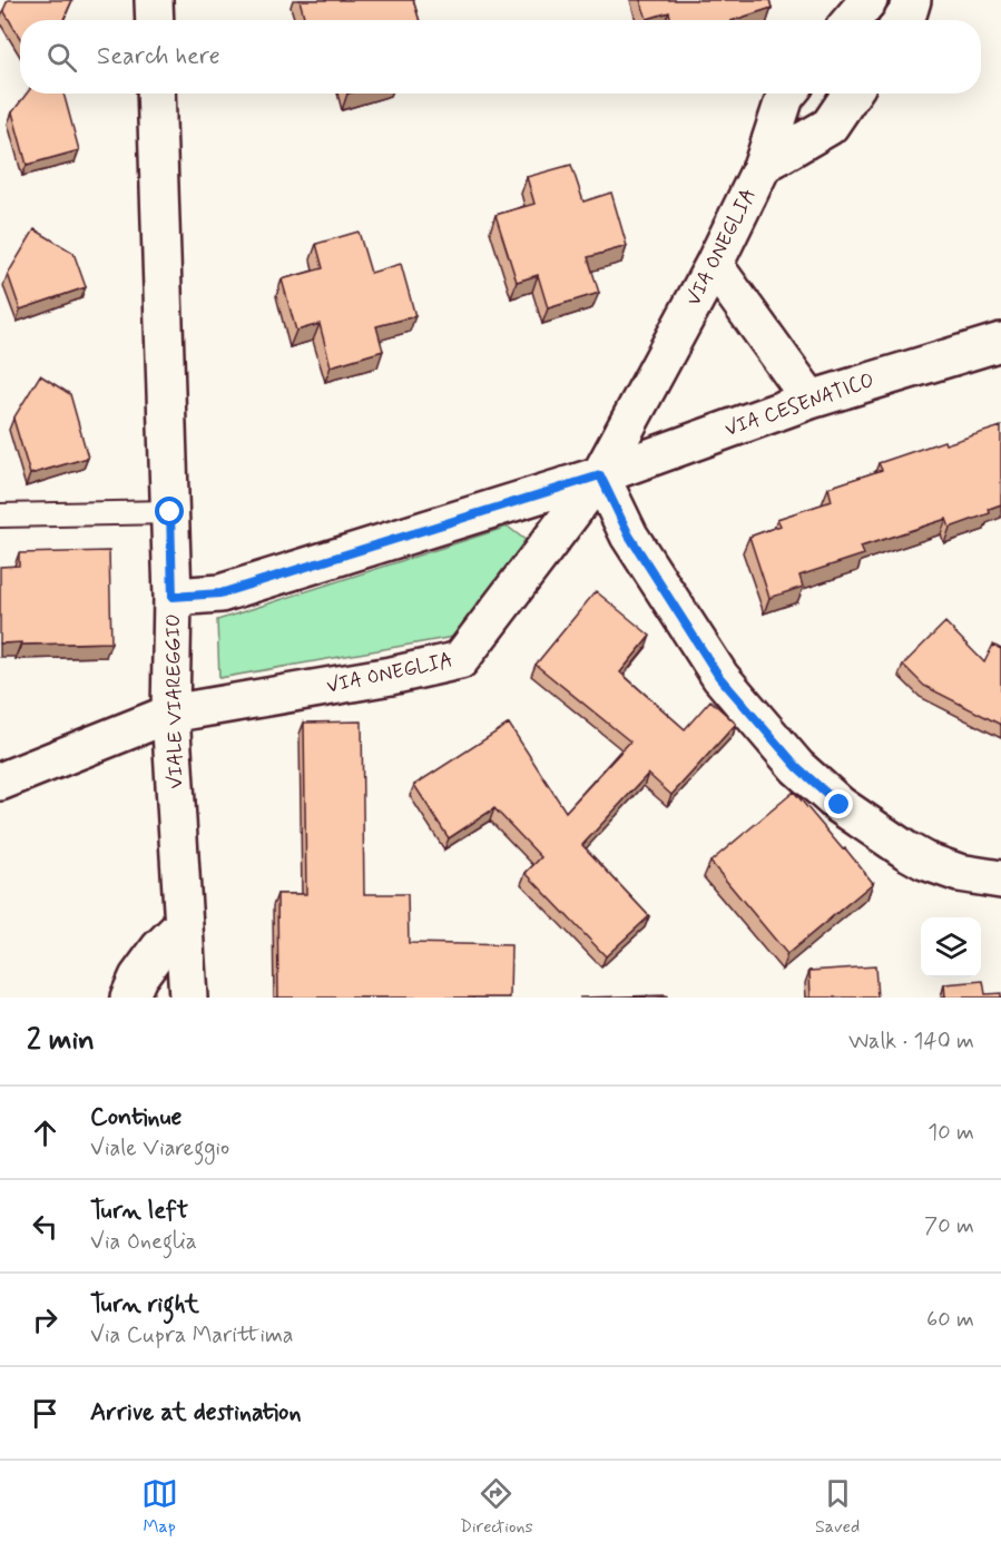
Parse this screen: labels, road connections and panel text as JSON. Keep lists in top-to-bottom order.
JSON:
{
  "streets": {
    "street": ["VIA ONEGLIA", "VIA CESENATICO", "VIALE VIAREGGIO"]
  },
  "crossings": [
    ["VIA ONEGLIA", "VIA CESENATICO"],
    ["VIA ONEGLIA", "VIALE VIAREGGIO"]
  ],
  "page": {
    "search": "Search here",
    "heading": ["2 min", "Walk · 140 m"],
    "list": [
      ["Continue", "Viale Viareggio", "10 m"],
      ["Turn left", "Via Oneglia", "70 m"],
      ["Turn right", "Via Cupra Marittima", "60 m"],
      "Arrive at destination"
    ],
    "nav": ["Map", "Directions", "Saved"]
  }
}
